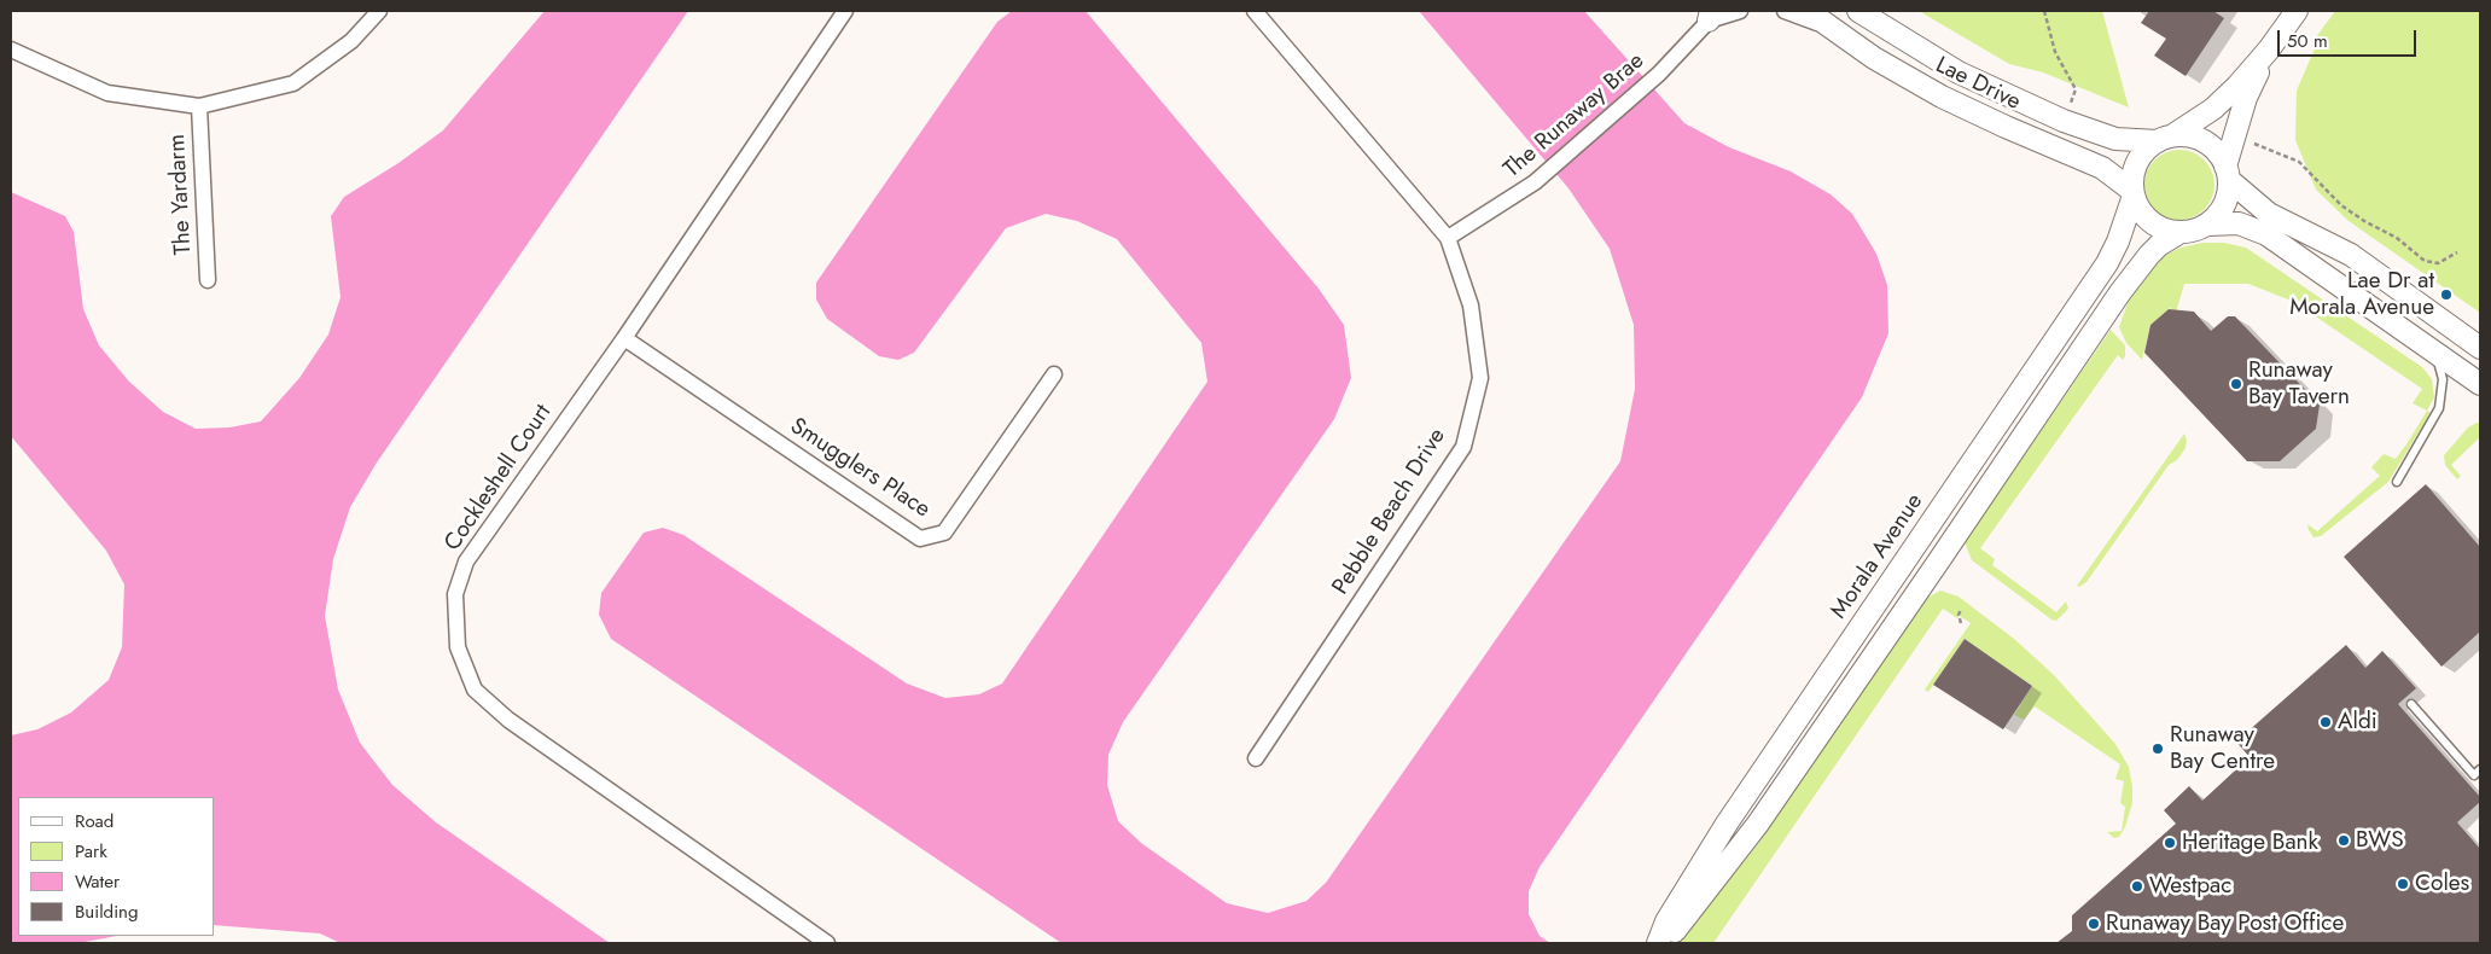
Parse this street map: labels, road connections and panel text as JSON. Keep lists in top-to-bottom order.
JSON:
{
  "streets": {
    "main road": ["Lae Drive", "Morala Avenue"],
    "street": [
      "The Runaway Brae",
      "The Yardarm",
      "Smugglers Place",
      "Cockleshell Court",
      "Pebble Beach Drive"
    ]
  },
  "crossings": [
    ["Lae Drive", "Morala Avenue"],
    ["The Runaway Brae", "Pebble Beach Drive"],
    ["Smugglers Place", "Cockleshell Court"]
  ],
  "places": [
    "Lae Dr at Morala Avenue",
    "Runaway Bay Tavern",
    "Aldi",
    "Runaway Bay Centre",
    "BWS",
    "Heritage Bank",
    "Coles",
    "Westpac",
    "Runaway Bay Post Office"
  ],
  "legend": [
    "Road",
    "Park",
    "Water",
    "Building"
  ],
  "scale_bar": "50 m"
}
